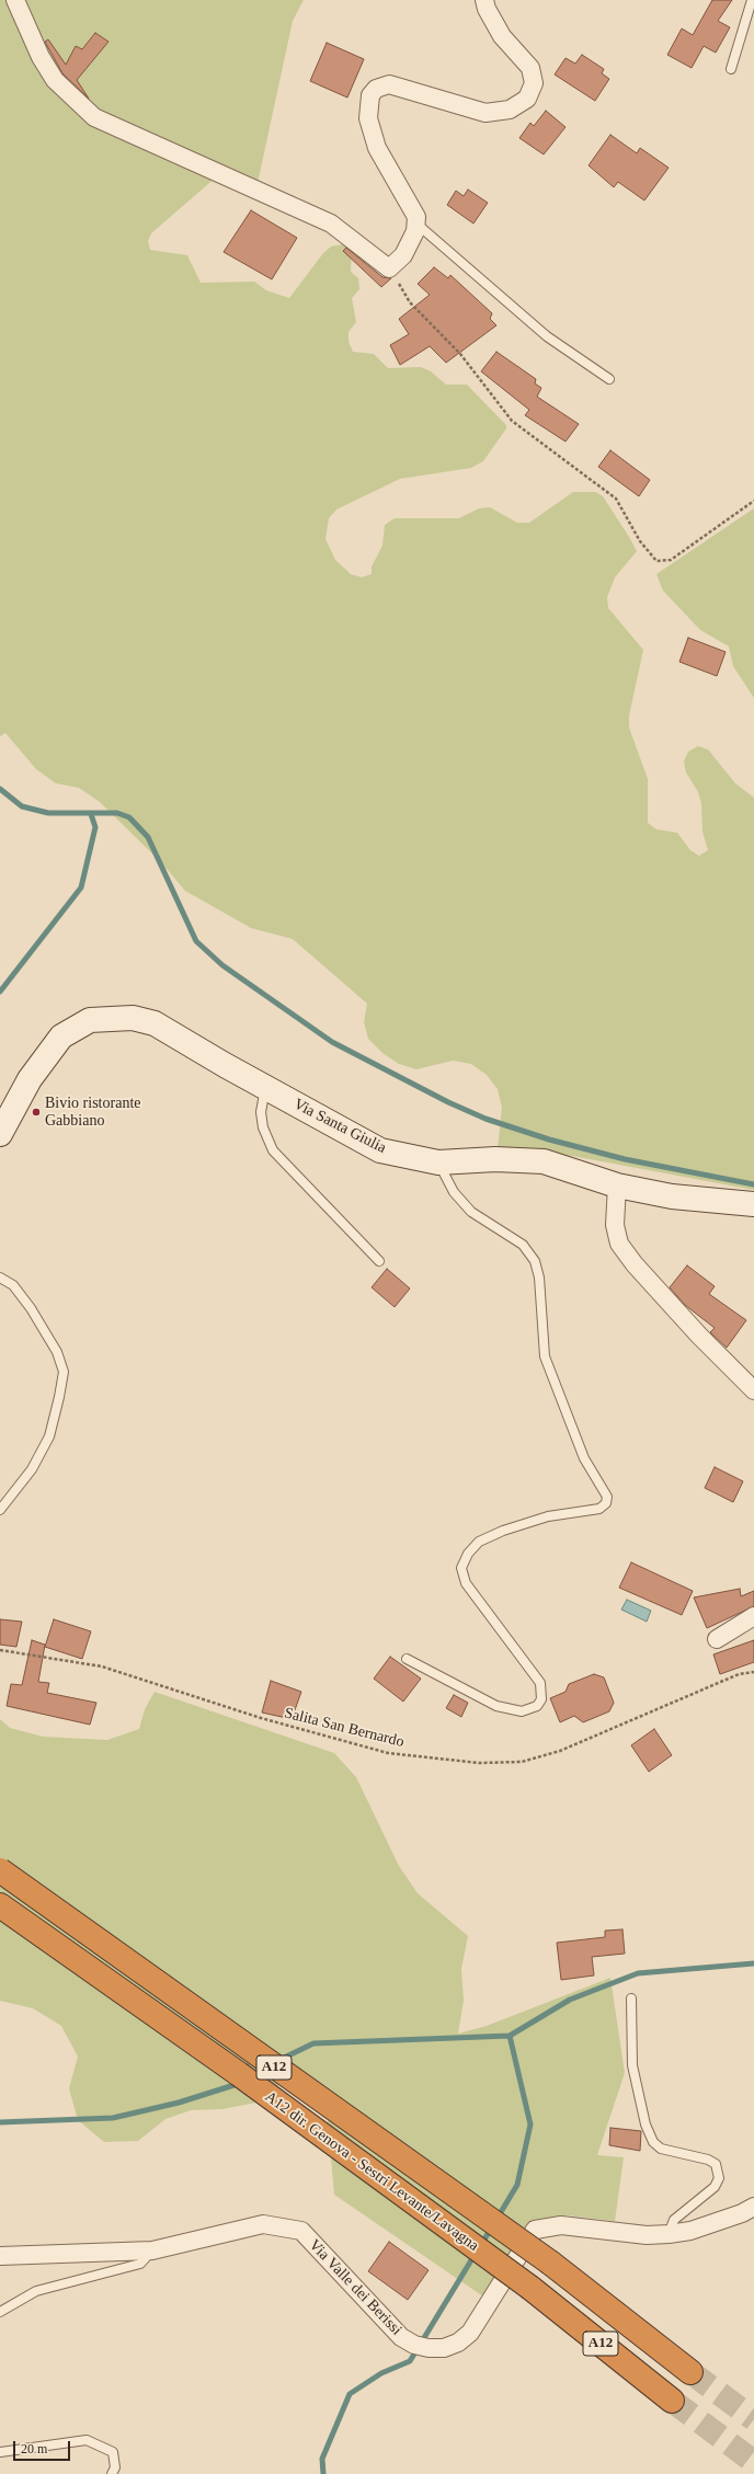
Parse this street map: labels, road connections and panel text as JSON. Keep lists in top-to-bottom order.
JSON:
{
  "streets": {
    "highway": ["A12", "A12 dir. Genova - Sestri Levante/Lavagna"],
    "street": ["Via Santa Giulia", "Via Valle dei Berissi"],
    "path": ["Salita San Bernardo"]
  },
  "places": ["Bivio ristorante Gabbiano"],
  "scale_bar": "20 m"
}
